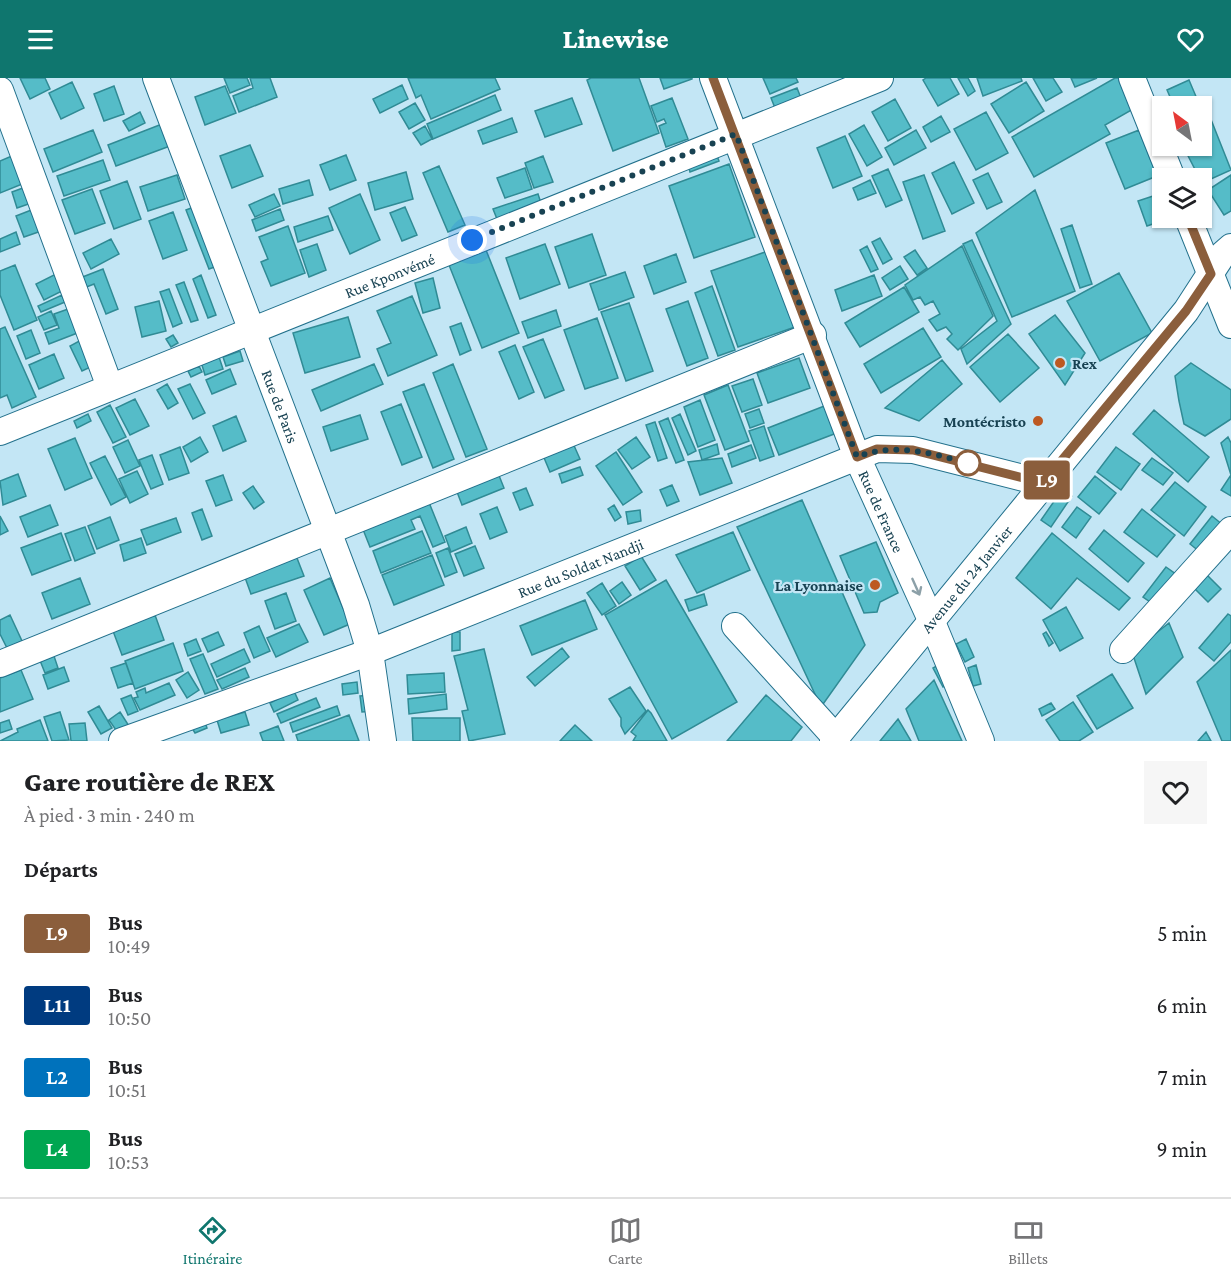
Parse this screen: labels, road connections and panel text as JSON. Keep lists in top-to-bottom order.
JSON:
{
  "streets": {
    "street": [
      "Rue Kponvémé",
      "Rue de Paris",
      "Rue de France",
      "Rue du Soldat Nandji",
      "Avenue du 24 Janvier"
    ]
  },
  "crossings": [
    ["Rue Kponvémé", "Rue de Paris"],
    ["Rue Kponvémé", "Rue de France"],
    ["Rue de Paris", "Rue du Soldat Nandji"],
    ["Rue de France", "Rue du Soldat Nandji"],
    ["Rue de France", "Avenue du 24 Janvier"],
    ["Rue du Soldat Nandji", "Avenue du 24 Janvier"]
  ],
  "places": ["Rex", "Montécristo", "La Lyonnaise"],
  "lines": ["bus line L9"],
  "north": "top left",
  "page": {
    "header": "Linewise",
    "on_map": "L9",
    "heading": [
      ["Gare routière de REX", "À pied · 3 min · 240 m"],
      "Départs"
    ],
    "list": [
      {
        "mark": "L9",
        "name": "Bus",
        "note": "10:49",
        "value": "5 min"
      },
      {
        "mark": "L11",
        "name": "Bus",
        "note": "10:50",
        "value": "6 min"
      },
      {
        "mark": "L2",
        "name": "Bus",
        "note": "10:51",
        "value": "7 min"
      },
      {
        "mark": "L4",
        "name": "Bus",
        "note": "10:53",
        "value": "9 min"
      }
    ],
    "tabs": ["Itinéraire", "Carte", "Billets"]
  }
}
